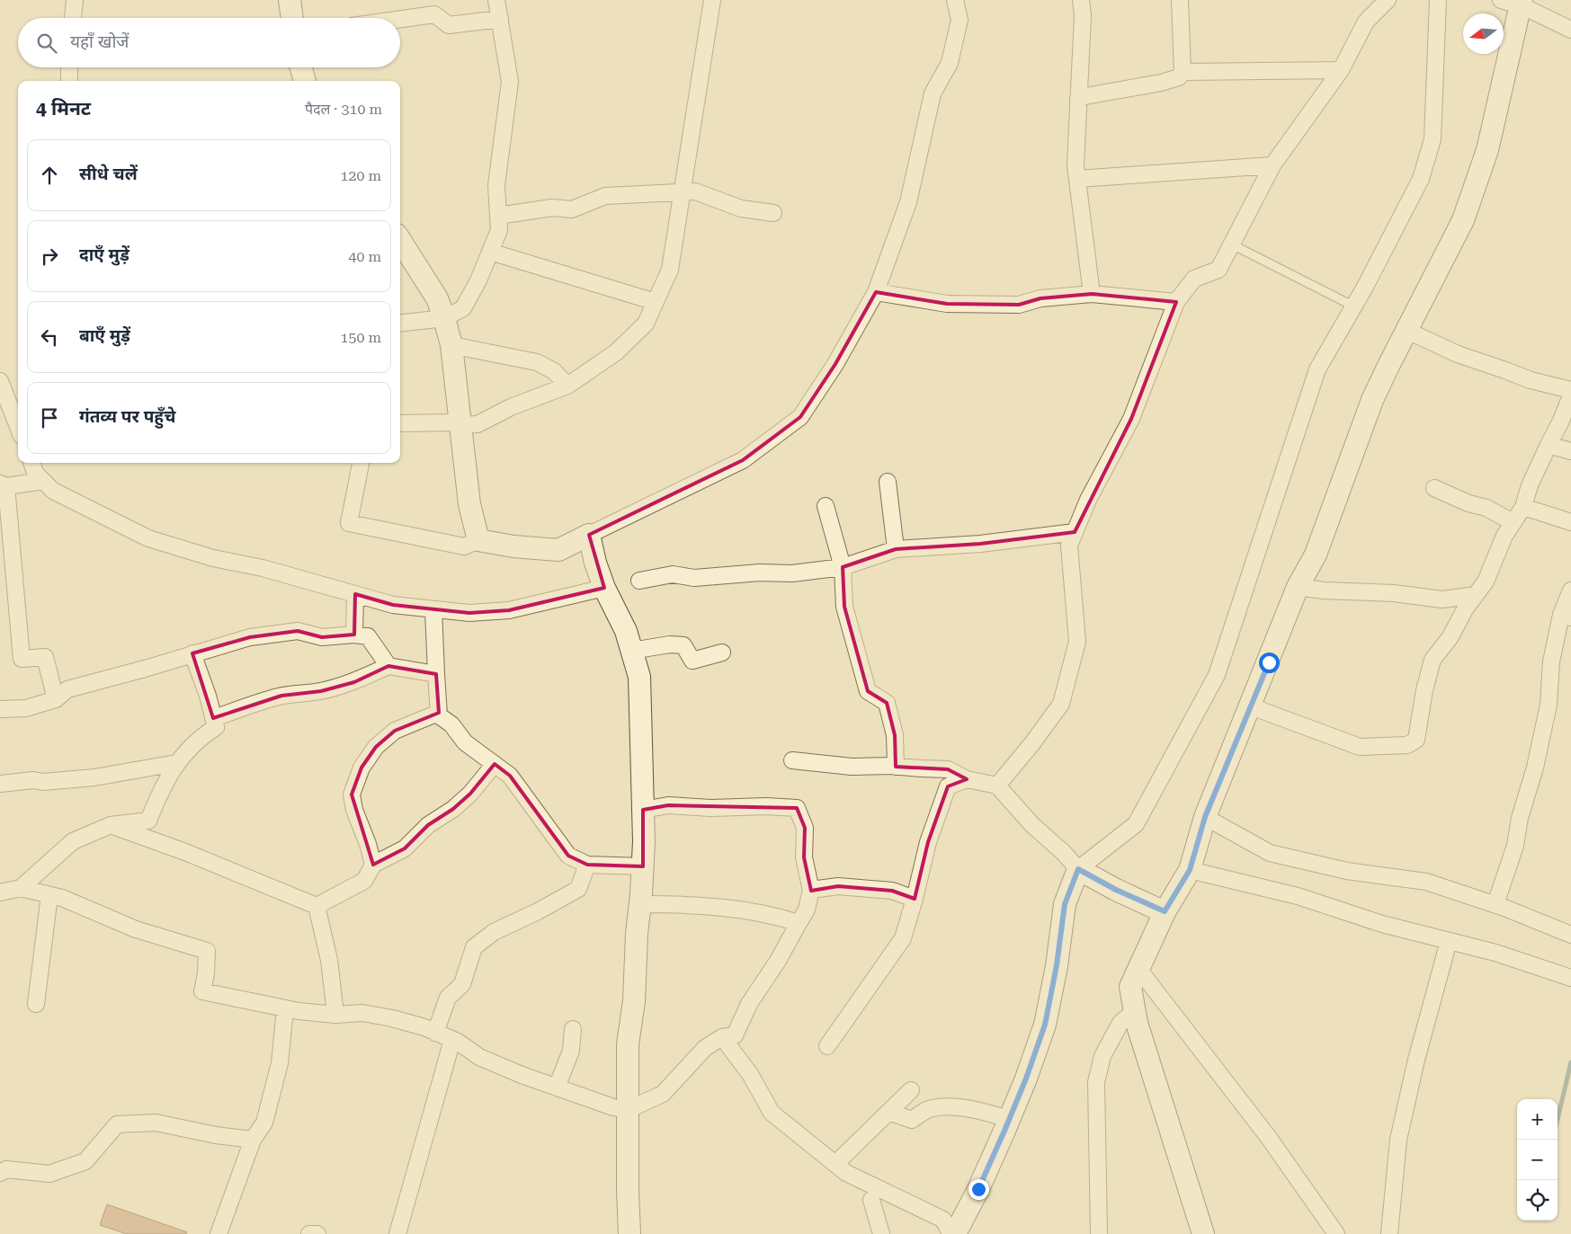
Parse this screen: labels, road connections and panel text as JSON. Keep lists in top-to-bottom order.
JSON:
{
  "north": "left",
  "page": {
    "search": "यहाँ खोजें",
    "heading": ["4 मिनट", "पैदल · 310 m"],
    "list": [
      ["सीधे चलें", "120 m"],
      ["दाएँ मुड़ें", "40 m"],
      ["बाएँ मुड़ें", "150 m"],
      "गंतव्य पर पहुँचे"
    ],
    "map_buttons": ["+", "−"]
  }
}
